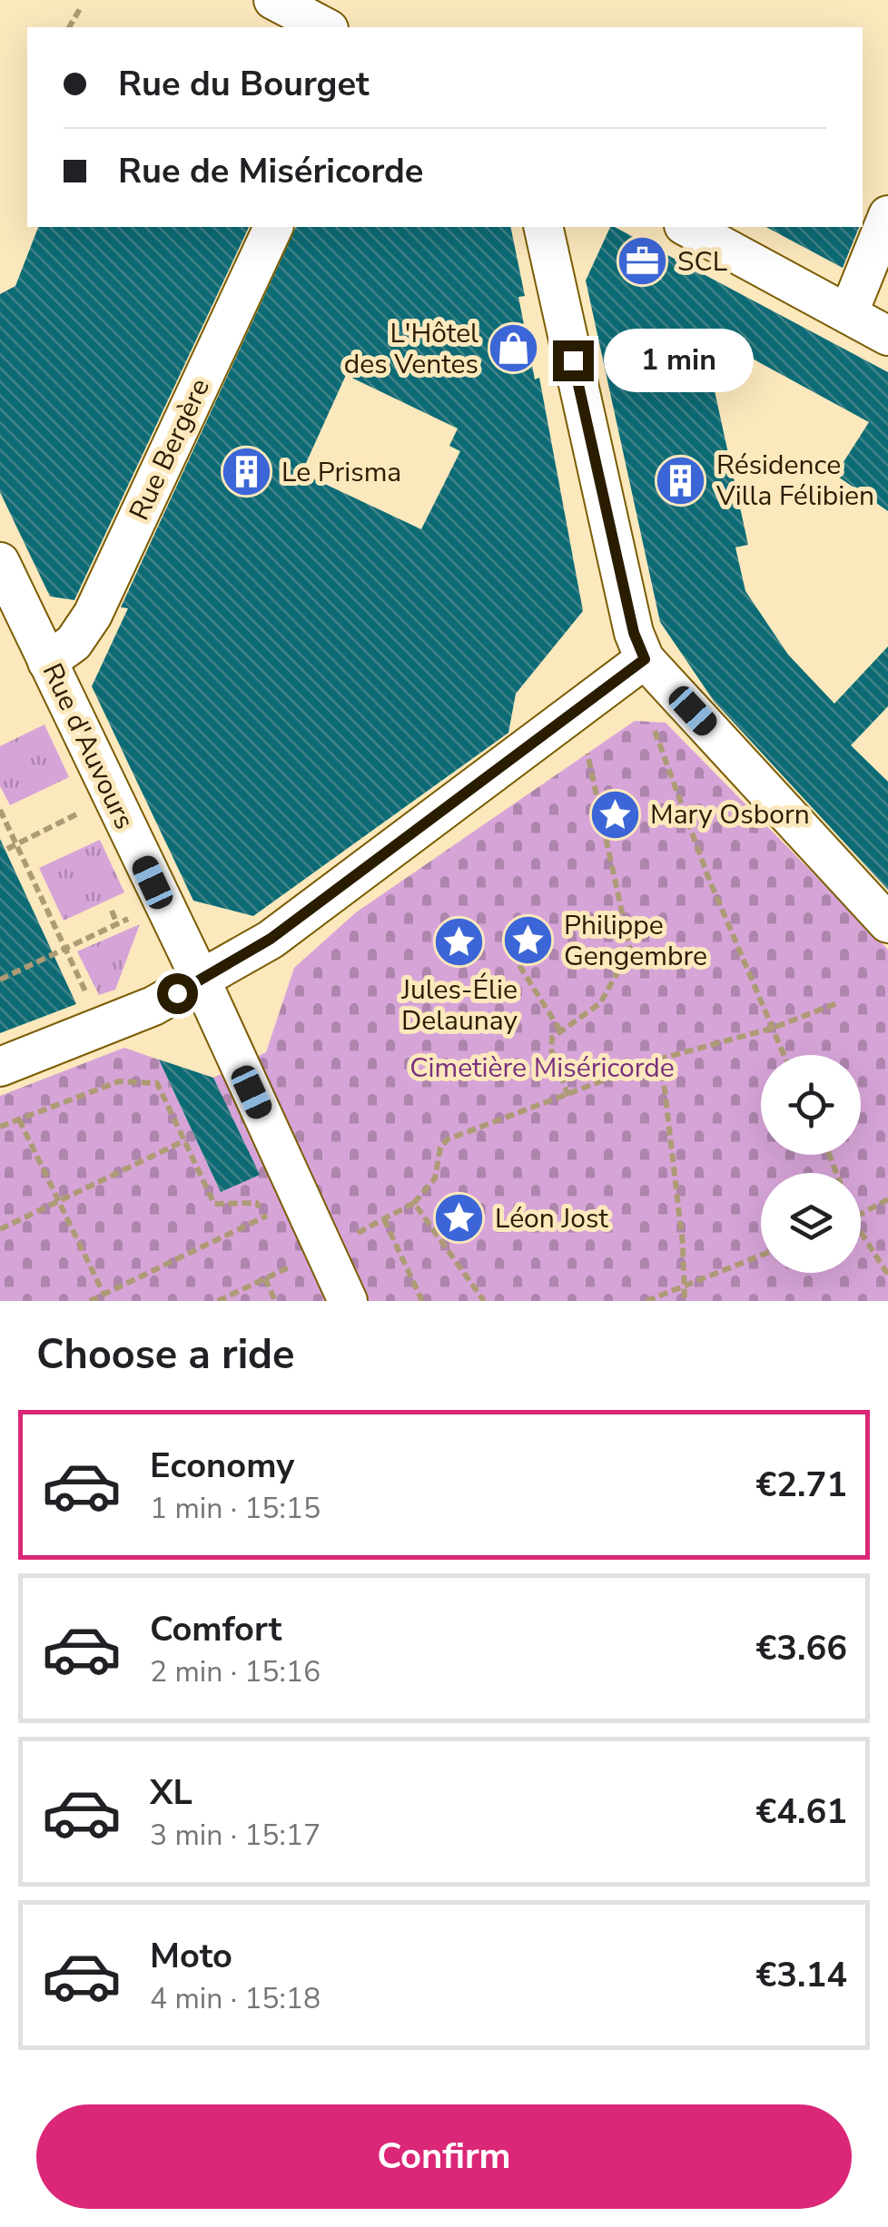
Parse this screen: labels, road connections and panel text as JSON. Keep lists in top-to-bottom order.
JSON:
{
  "streets": {
    "street": ["Rue Bergère", "Rue d'Auvours"]
  },
  "crossings": [
    ["Rue Bergère", "Rue d'Auvours"]
  ],
  "parks": ["Cimetière Miséricorde"],
  "places": {
    "office": ["SCL"],
    "shop": ["L'Hôtel des Ventes"],
    "building": ["Le Prisma", "Résidence Villa Félibien"],
    "place": [
      "Mary Osborn",
      "Philippe Gengembre",
      "Jules-Élie Delaunay",
      "Léon Jost"
    ]
  },
  "page": {
    "banner": ["Rue du Bourget", "Rue de Miséricorde"],
    "bubble": "1 min",
    "heading": "Choose a ride",
    "list": [
      {
        "name": "Economy",
        "note": "1 min · 15:15",
        "value": "€2.71"
      },
      {
        "name": "Comfort",
        "note": "2 min · 15:16",
        "value": "€3.66"
      },
      {
        "name": "XL",
        "note": "3 min · 15:17",
        "value": "€4.61"
      },
      {
        "name": "Moto",
        "note": "4 min · 15:18",
        "value": "€3.14"
      }
    ],
    "buttons": "Confirm"
  }
}
